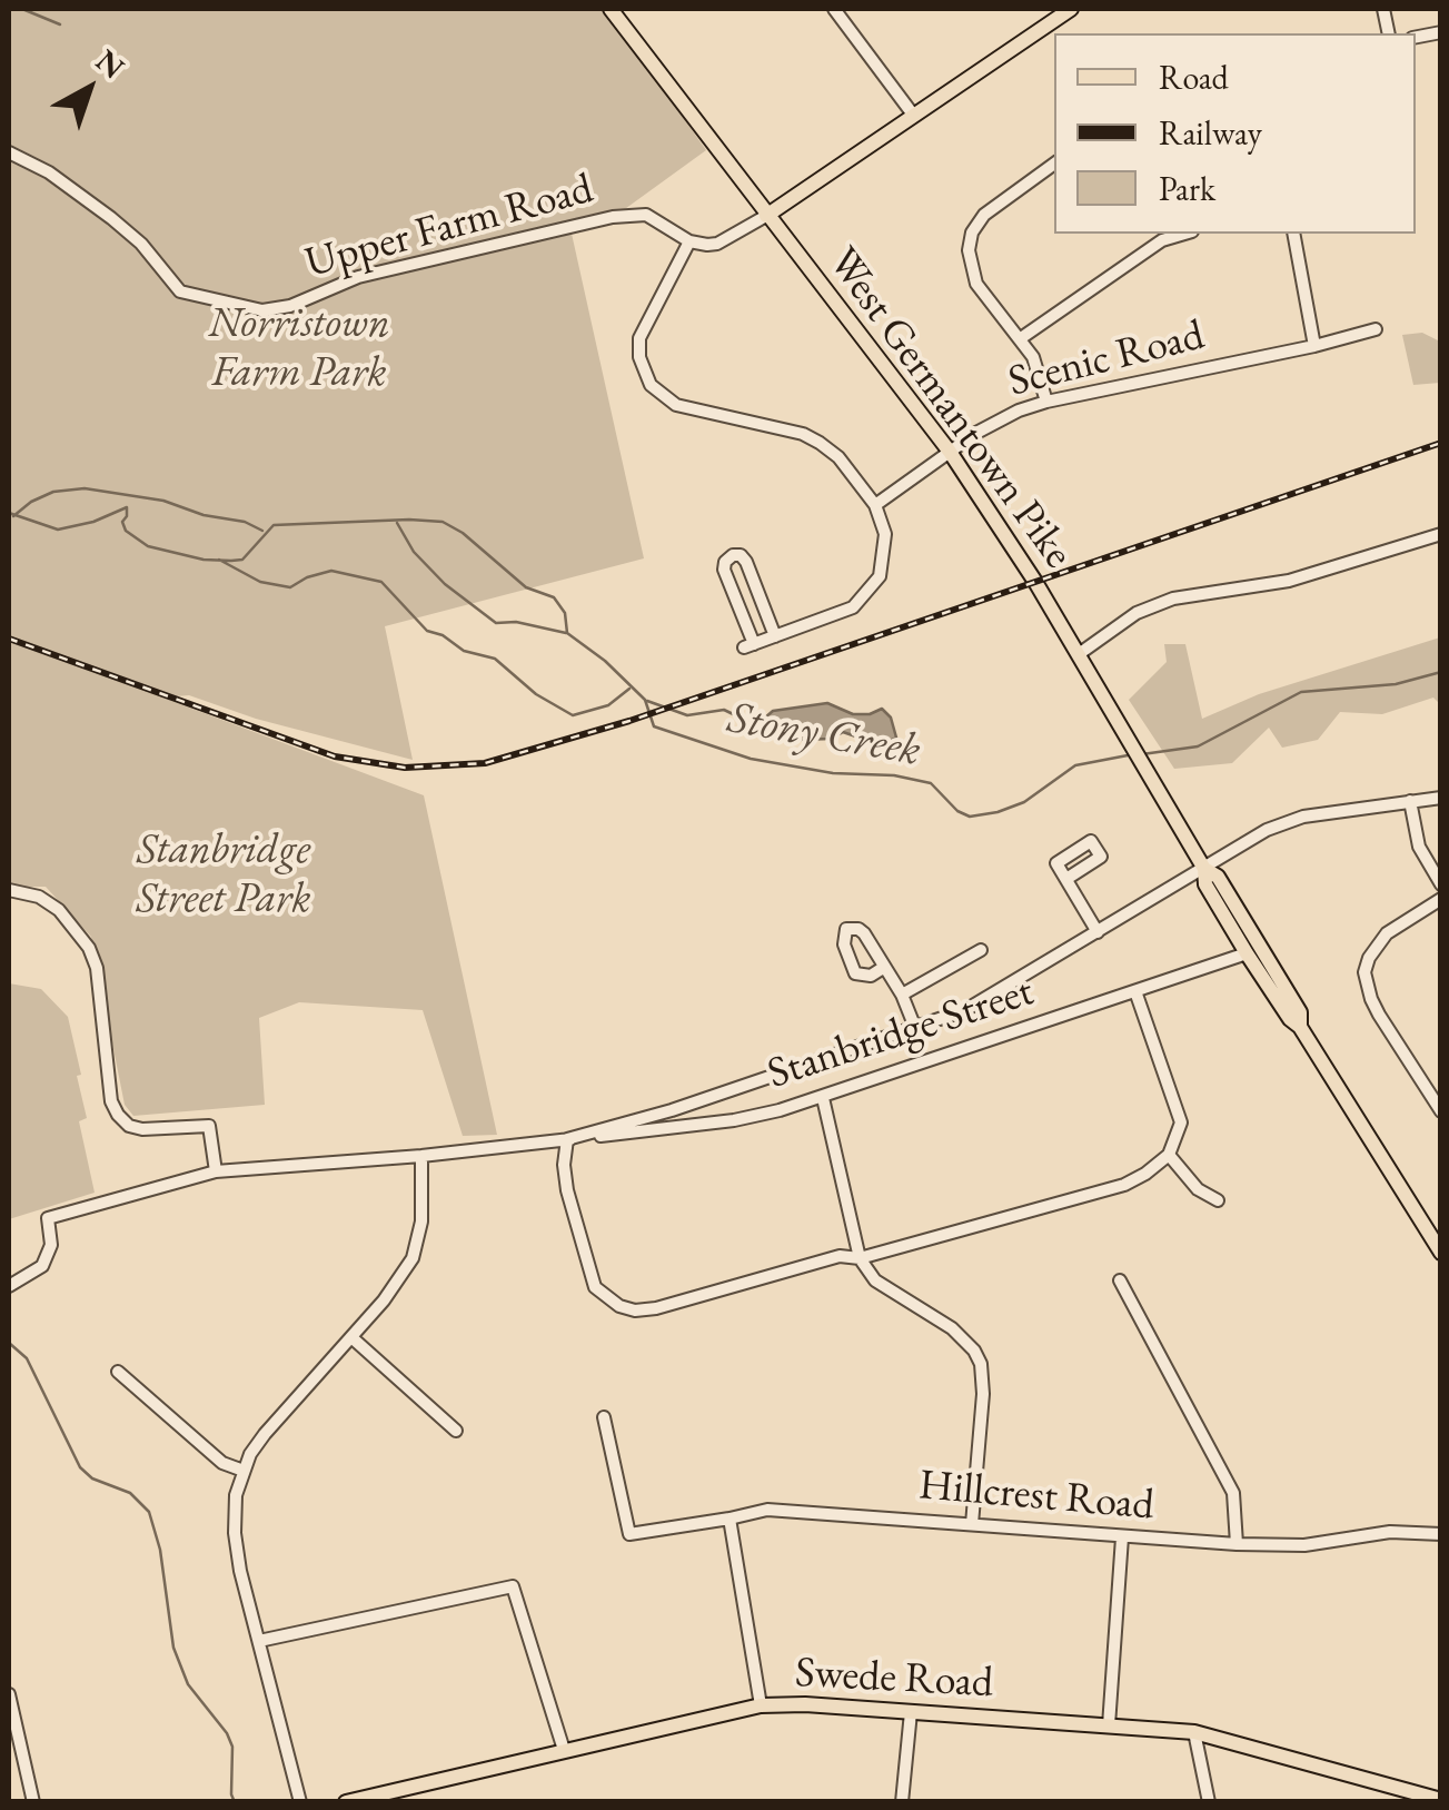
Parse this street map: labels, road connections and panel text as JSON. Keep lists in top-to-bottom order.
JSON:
{
  "streets": {
    "main road": ["West Germantown Pike", "Swede Road"],
    "street": [
      "Upper Farm Road",
      "Scenic Road",
      "Stanbridge Street",
      "Hillcrest Road"
    ]
  },
  "crossings": [
    ["Scenic Road", "West Germantown Pike"],
    ["West Germantown Pike", "Stanbridge Street"]
  ],
  "water": ["Stony Creek"],
  "parks": ["Norristown Farm Park", "Stanbridge Street Park"],
  "legend": ["Road", "Railway", "Park"],
  "north": "top right"
}
